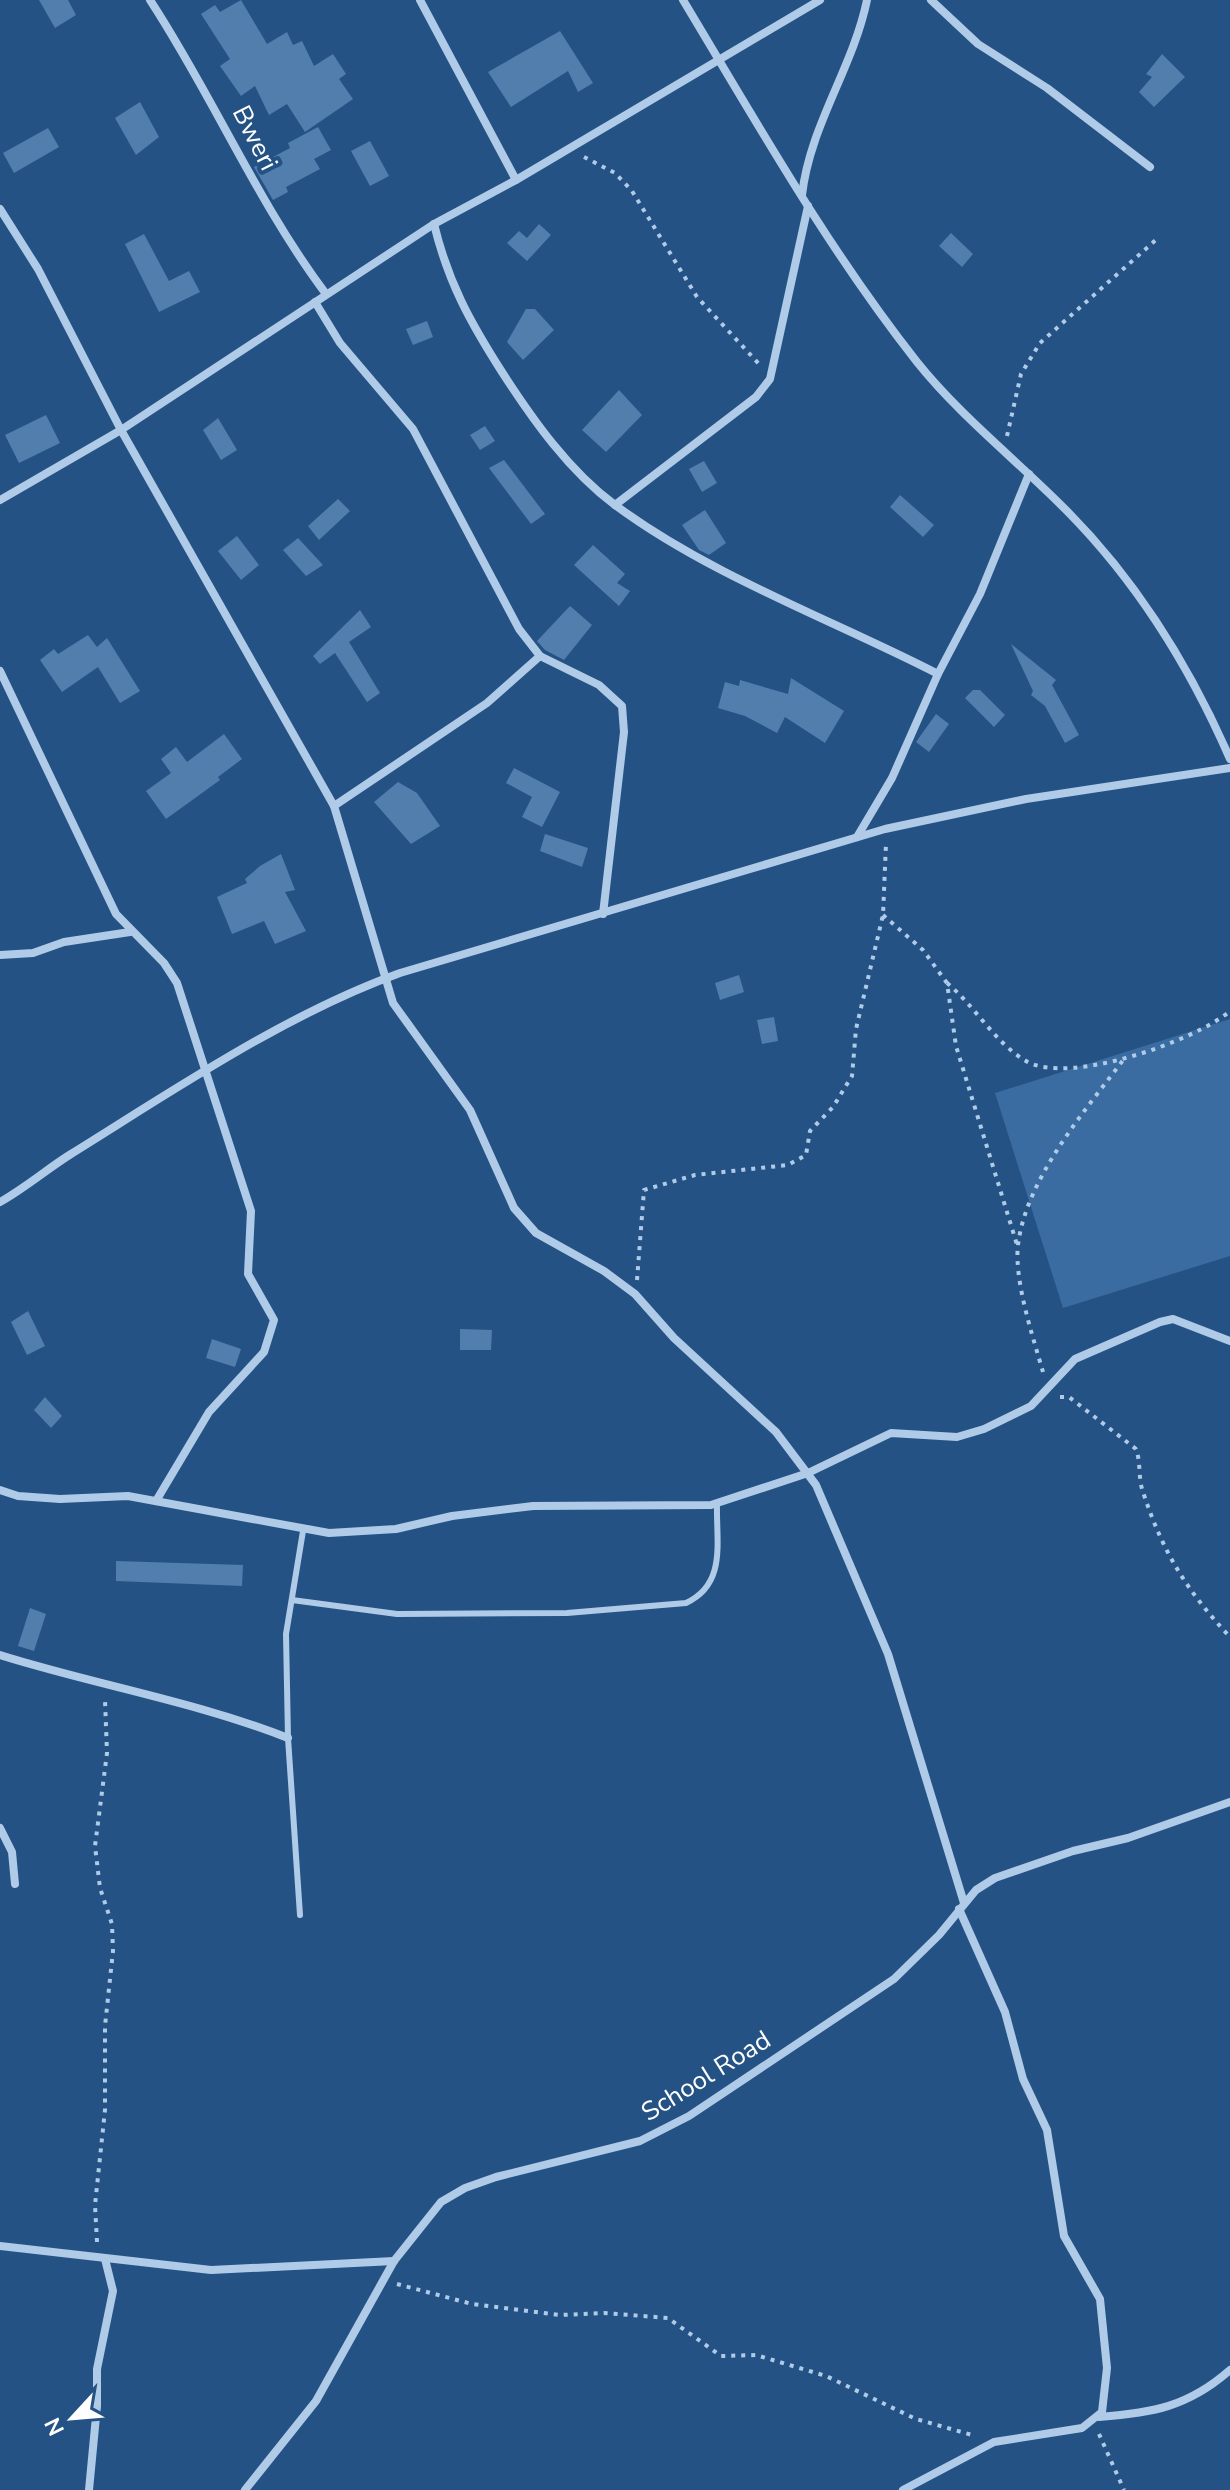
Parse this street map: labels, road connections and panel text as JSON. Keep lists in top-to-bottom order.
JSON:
{
  "streets": {
    "street": ["Bweri", "School Road"]
  },
  "north": "bottom left"
}
